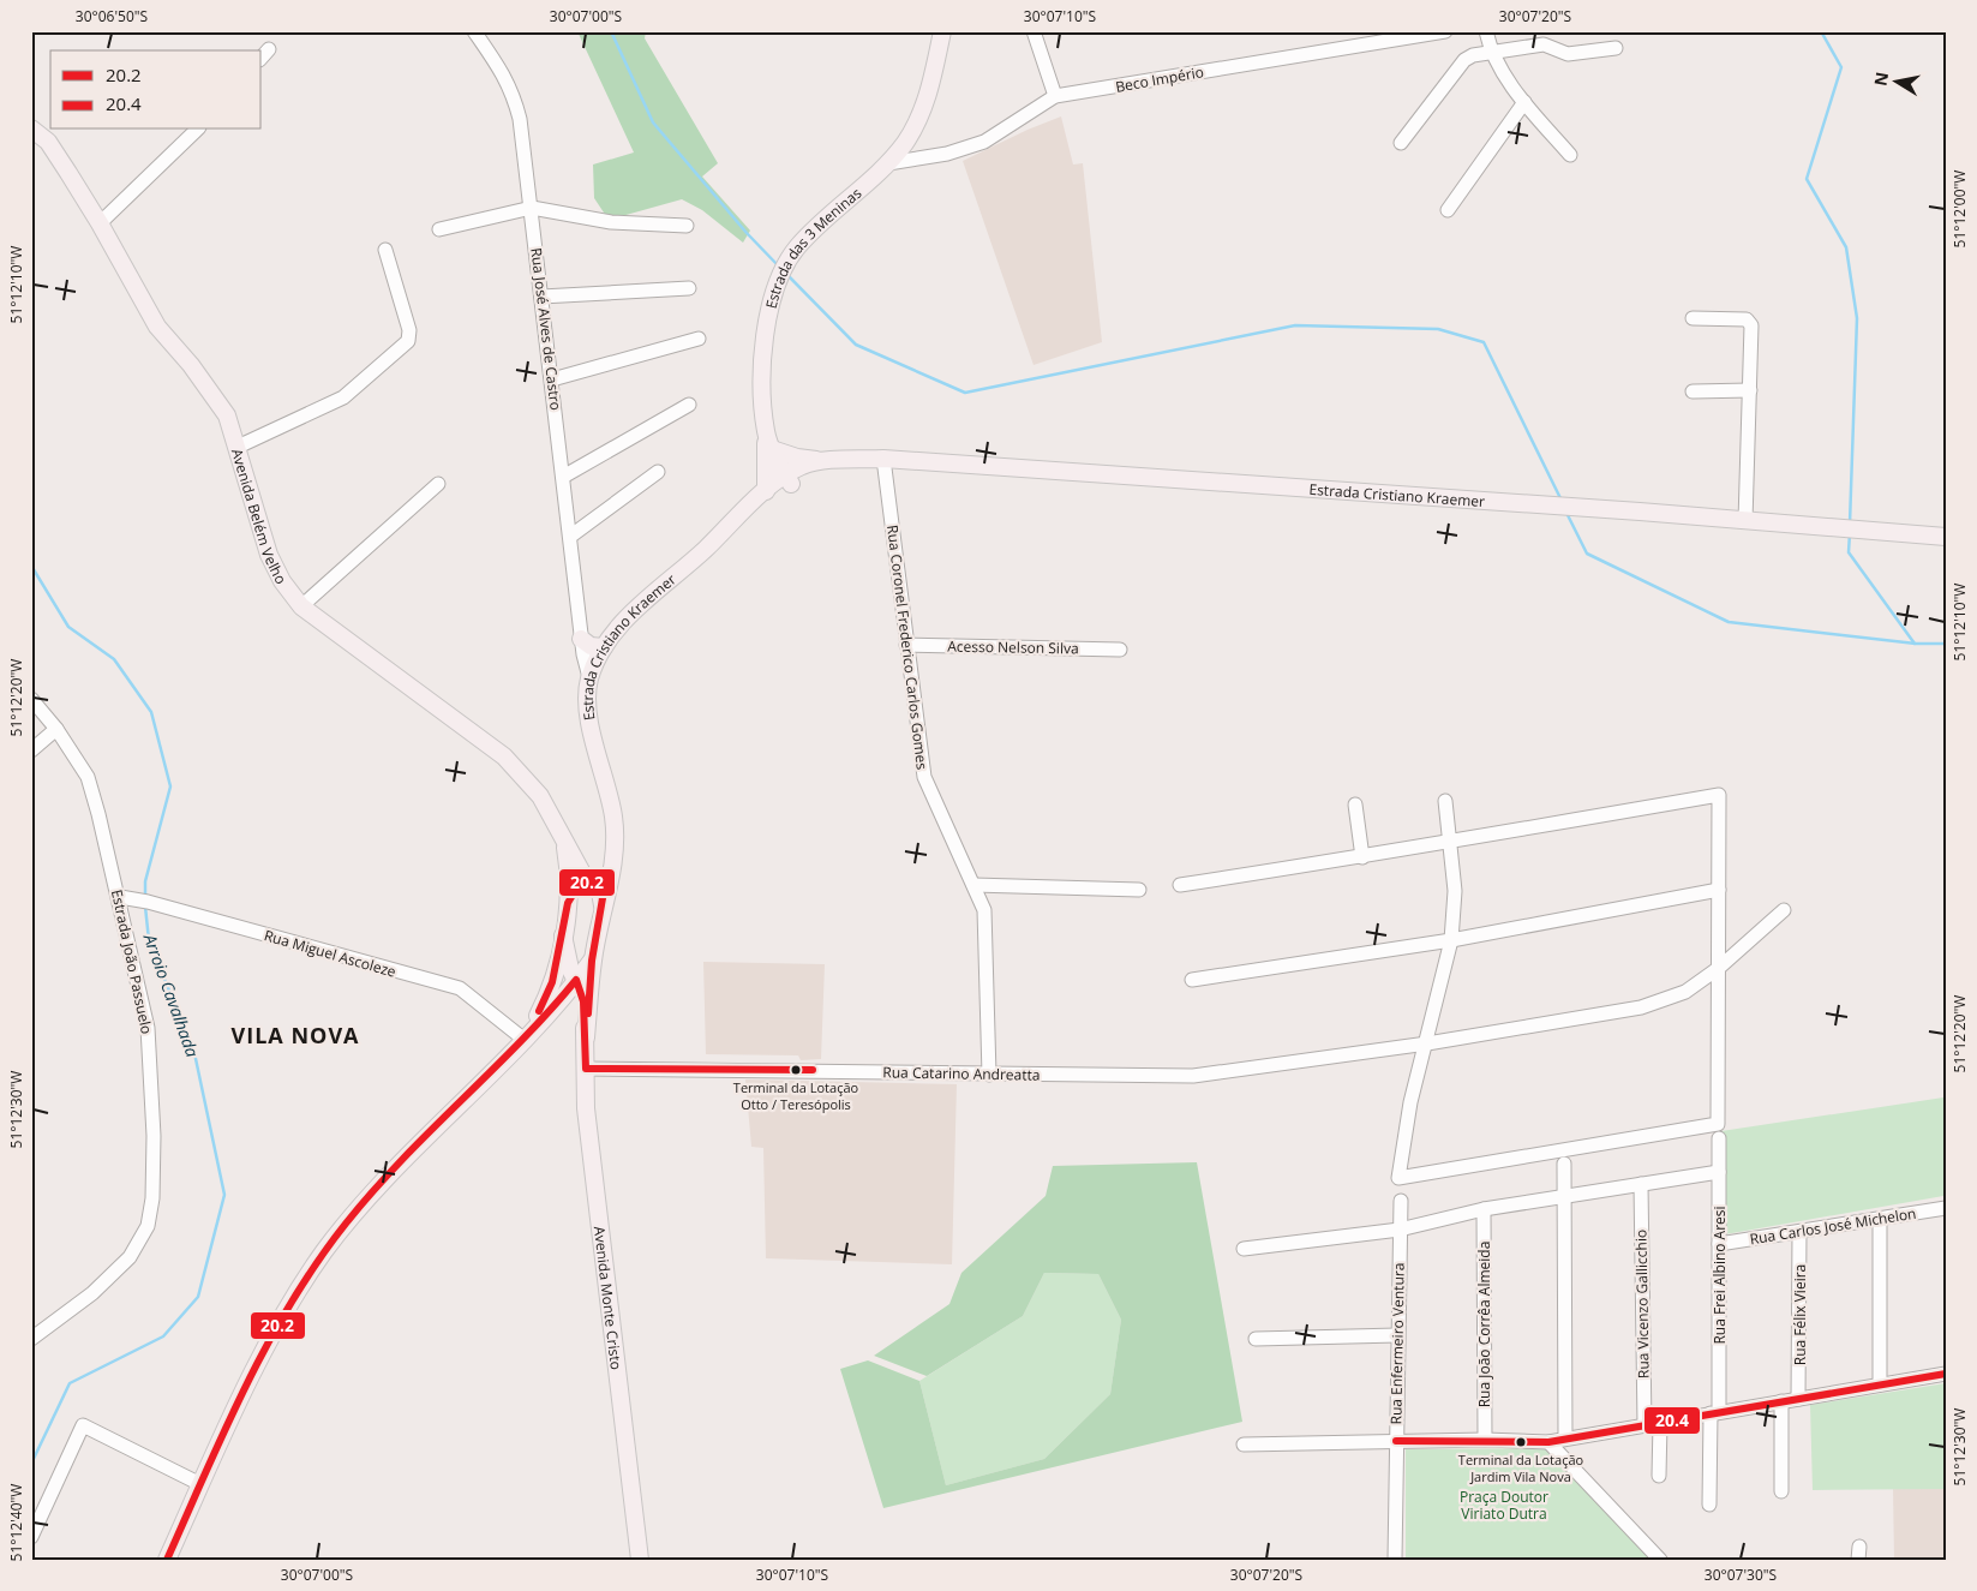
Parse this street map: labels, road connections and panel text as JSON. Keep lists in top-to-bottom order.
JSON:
{
  "streets": {
    "main road": [
      "Estrada das 3 Meninas",
      "Estrada Cristiano Kraemer",
      "Avenida Belém Velho",
      "Avenida Monte Cristo"
    ],
    "street": [
      "Beco Império",
      "Rua José Alves de Castro",
      "Rua Coronel Frederico Carlos Gomes",
      "Acesso Nelson Silva",
      "Rua Miguel Ascoleze",
      "Estrada João Passuelo",
      "Rua Catarino Andreatta",
      "Rua Carlos José Michelon",
      "Rua Frei Albino Aresi",
      "Rua Vicenzo Gallicchio",
      "Rua Félix Vieira",
      "Rua João Corrêa Almeida",
      "Rua Enfermeiro Ventura"
    ]
  },
  "crossings": [
    ["Beco Império", "Estrada das 3 Meninas"],
    ["Estrada das 3 Meninas", "Estrada Cristiano Kraemer"],
    ["Rua José Alves de Castro", "Estrada Cristiano Kraemer"],
    ["Estrada Cristiano Kraemer", "Avenida Belém Velho"],
    ["Estrada Cristiano Kraemer", "Rua Coronel Frederico Carlos Gomes"],
    ["Estrada Cristiano Kraemer", "Avenida Monte Cristo"],
    ["Avenida Belém Velho", "Rua Miguel Ascoleze"],
    ["Avenida Belém Velho", "Avenida Monte Cristo"],
    ["Rua Coronel Frederico Carlos Gomes", "Acesso Nelson Silva"],
    ["Rua Coronel Frederico Carlos Gomes", "Rua Catarino Andreatta"],
    ["Rua Miguel Ascoleze", "Estrada João Passuelo"],
    ["Rua Catarino Andreatta", "Avenida Monte Cristo"],
    ["Rua Carlos José Michelon", "Rua Frei Albino Aresi"],
    ["Rua Carlos José Michelon", "Rua Félix Vieira"]
  ],
  "districts": ["VILA NOVA"],
  "water": ["Arroio Cavalhada"],
  "parks": ["Praça Doutor Viriato Dutra"],
  "places": ["Terminal da Lotação Otto / Teresópolis", "Terminal da Lotação Jardim Vila Nova"],
  "lines": ["transit line 20.2", "transit line 20.4"],
  "legend": ["20.2", "20.4"],
  "north": "left",
  "coordinates": [
    "30°06'50\"S",
    "30°07'00\"S",
    "30°07'10\"S",
    "30°07'20\"S",
    "51°12'00\"W",
    "51°12'10\"W",
    "51°12'20\"W",
    "51°12'30\"W",
    "51°12'40\"W",
    "30°07'30\"S"
  ]
}
